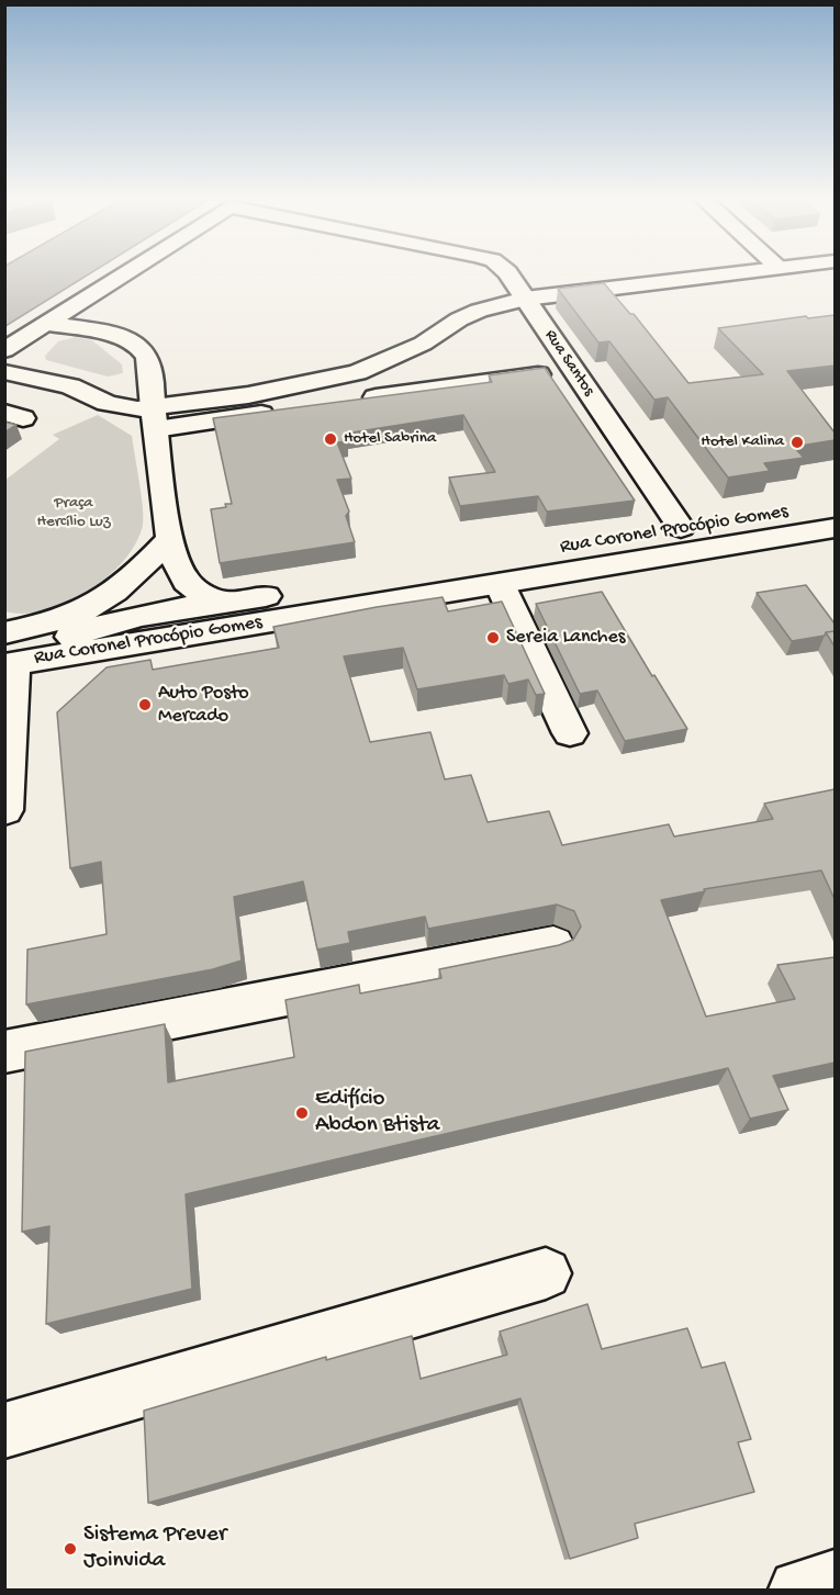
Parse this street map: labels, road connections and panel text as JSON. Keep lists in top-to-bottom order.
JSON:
{
  "streets": {
    "main road": ["Rua Santos", "Rua Coronel Procópio Gomes"]
  },
  "crossings": [
    ["Rua Santos", "Rua Coronel Procópio Gomes"]
  ],
  "parks": ["Praça Hercílio Luz"],
  "places": [
    "Hotel Sabrina",
    "Hotel Kalina",
    "Sereia Lanches",
    "Auto Posto Mercado",
    "Edifício Abdon Btista",
    "Sistema Prever Joinvida"
  ]
}
